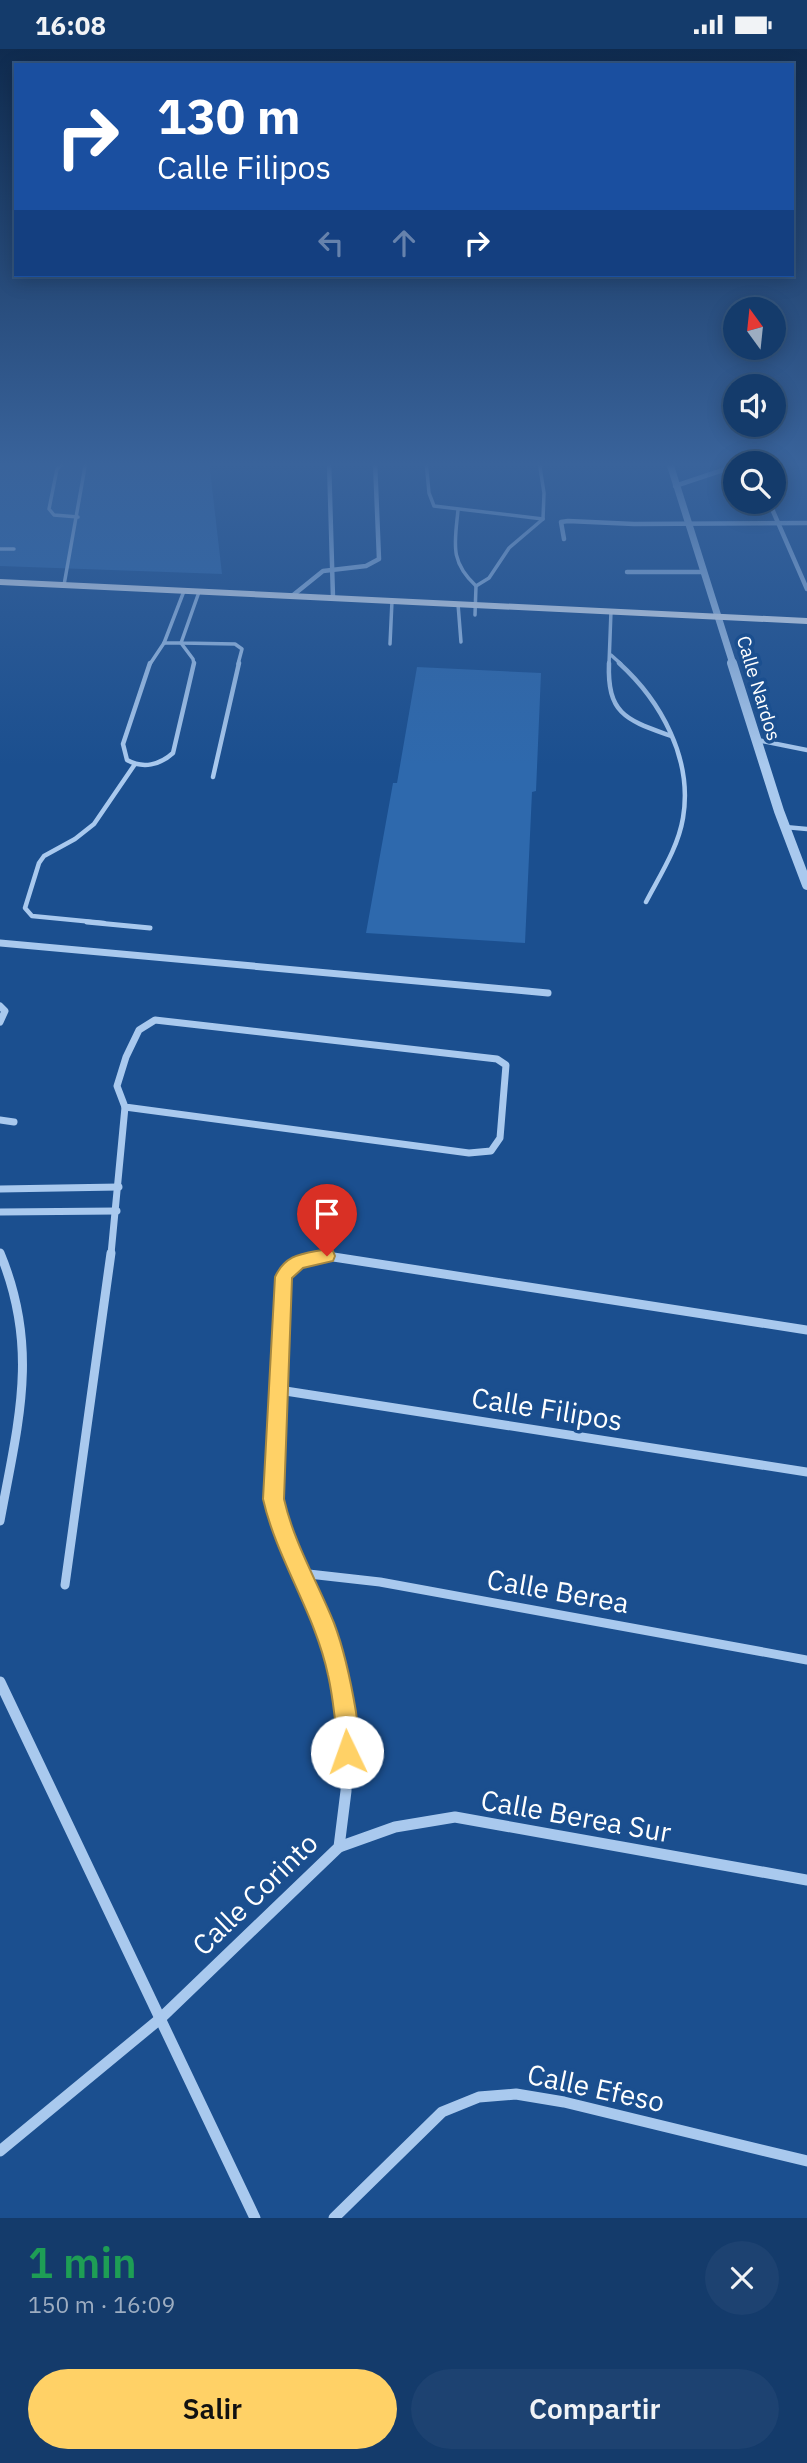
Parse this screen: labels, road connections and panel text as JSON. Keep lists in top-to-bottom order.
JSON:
{
  "streets": {
    "street": [
      "Calle Nardos",
      "Calle Filipos",
      "Calle Berea",
      "Calle Berea Sur",
      "Calle Corinto",
      "Calle Efeso"
    ]
  },
  "crossings": [
    ["Calle Filipos", "Calle Corinto"],
    ["Calle Berea", "Calle Corinto"],
    ["Calle Berea Sur", "Calle Corinto"]
  ],
  "north": "top",
  "page": {
    "status": "16:08",
    "turn": ["130 m", "Calle Filipos"],
    "heading": ["1 min", "150 m · 16:09"],
    "buttons": ["Salir", "Compartir"]
  }
}
